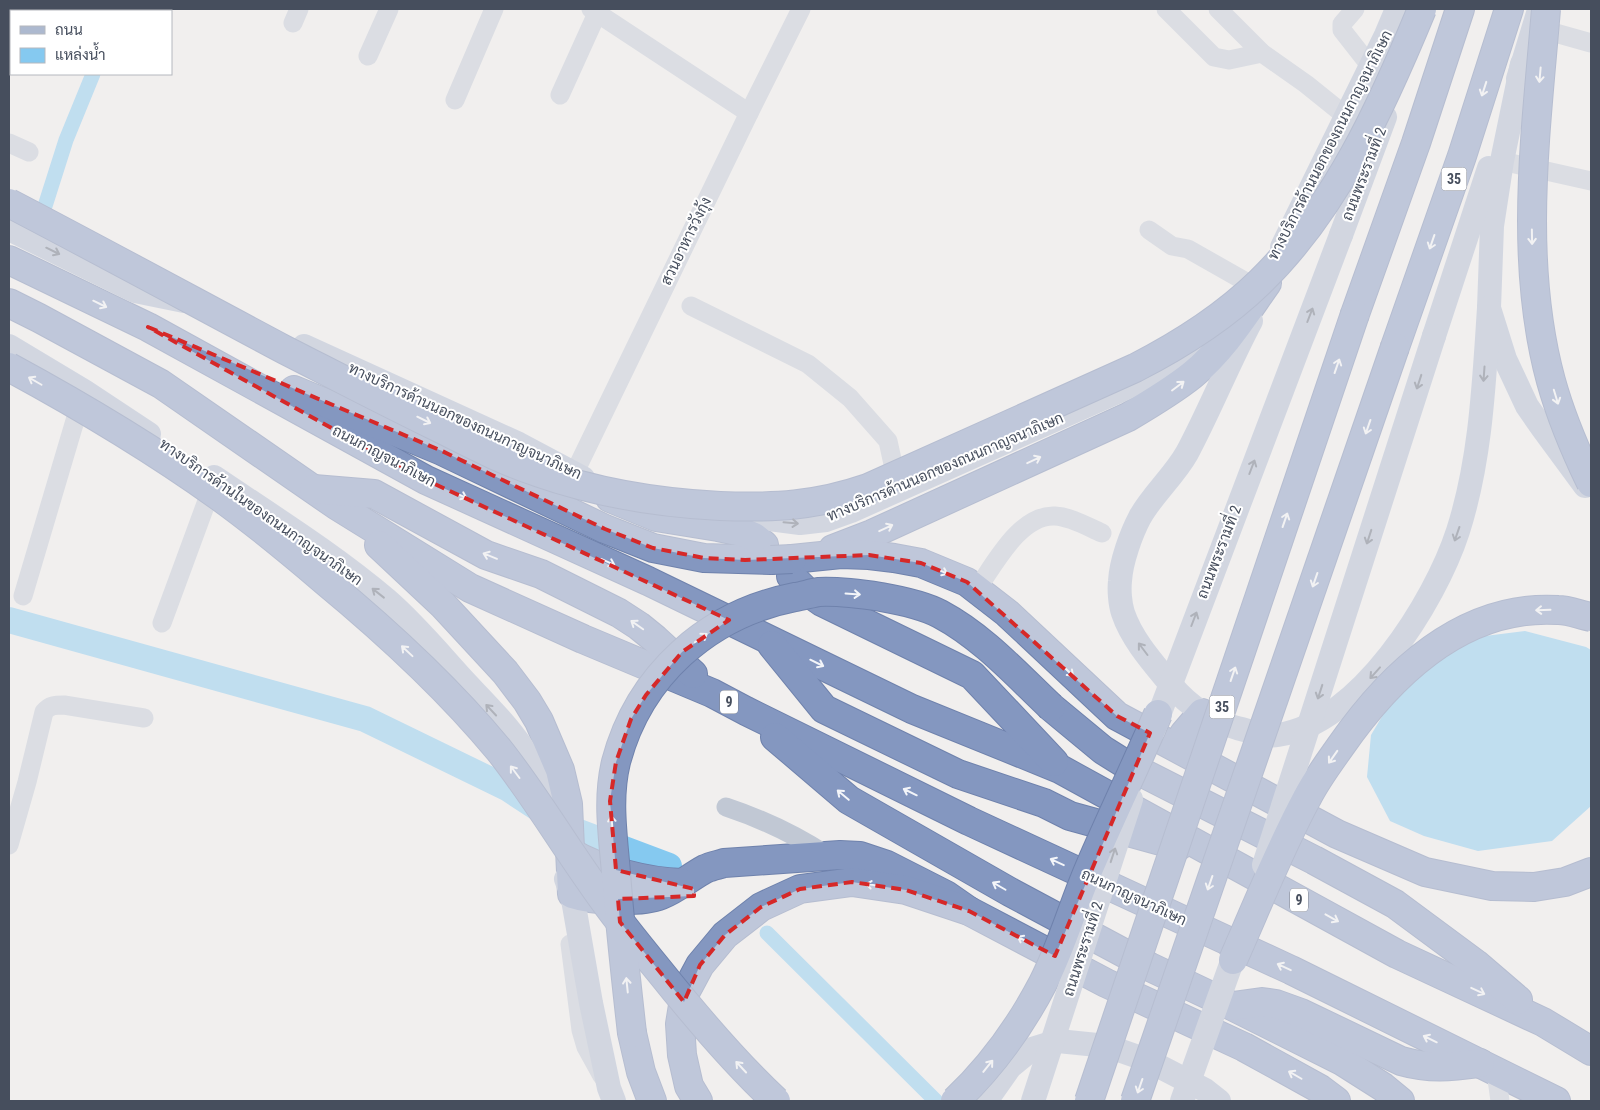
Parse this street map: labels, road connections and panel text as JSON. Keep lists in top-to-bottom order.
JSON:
{
  "streets": {
    "highway": ["35", "ถนนกาญจนาภิเษก", "9"],
    "main road": ["ทางบริการด้านนอกของถนนกาญจนาภิเษก", "ถนนพระรามที่ 2", "ทางบริการด้านในของถนนกาญจนาภิเษก"],
    "street": ["สวนอาหารวังกุ้ง"]
  },
  "crossings": [
    ["ทางบริการด้านนอกของถนนกาญจนาภิเษก", "สวนอาหารวังกุ้ง"]
  ],
  "one_way": ["ทางบริการด้านนอกของถนนกาญจนาภิเษก", "ทางบริการด้านในของถนนกาญจนาภิเษก"],
  "legend": ["ถนน", "แหล่งน้ำ"]
}
